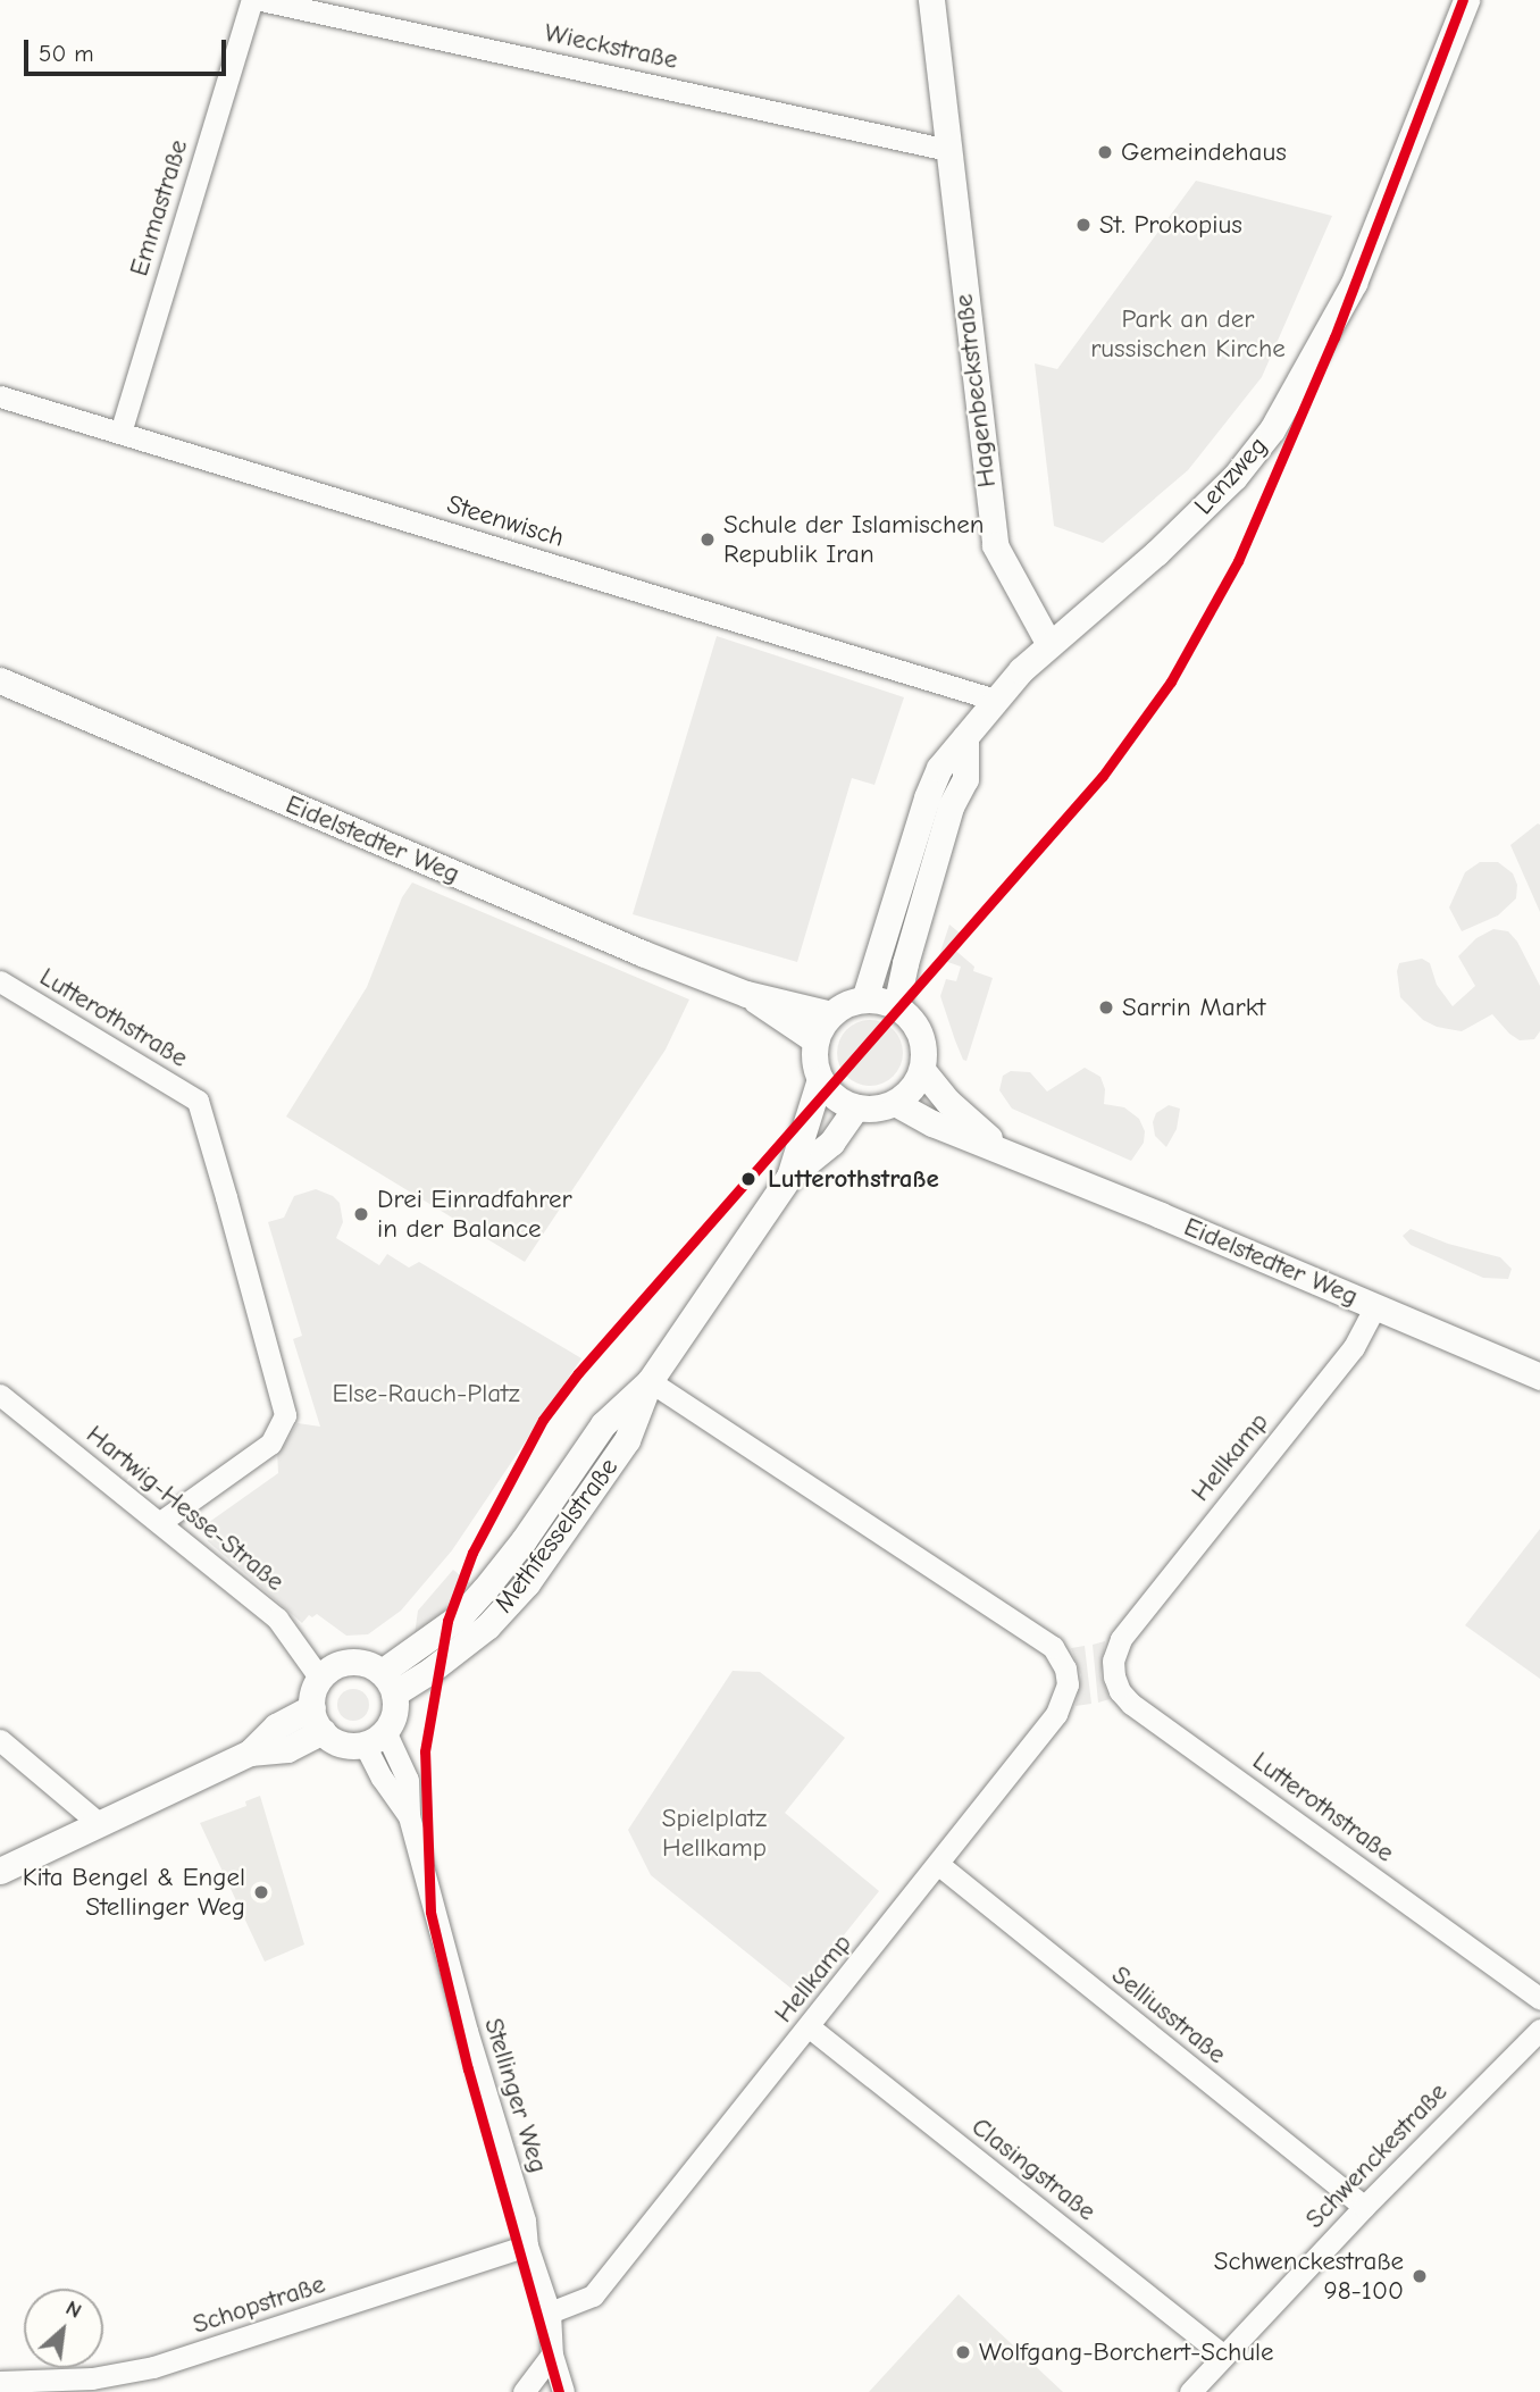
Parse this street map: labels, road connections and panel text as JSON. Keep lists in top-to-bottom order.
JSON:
{
  "streets": {
    "street": [
      "Wieckstraße",
      "Emmastraße",
      "Hagenbeckstraße",
      "Lenzweg",
      "Steenwisch",
      "Eidelstedter Weg",
      "Lutterothstraße",
      "Hellkamp",
      "Hartwig-Hesse-Straße",
      "Methfesselstraße",
      "Selliusstraße",
      "Stellinger Weg",
      "Schwenckestraße",
      "Clasingstraße",
      "Schopstraße"
    ]
  },
  "crossings": [
    ["Wieckstraße", "Hagenbeckstraße"],
    ["Emmastraße", "Steenwisch"],
    ["Hagenbeckstraße", "Lenzweg"],
    ["Eidelstedter Weg", "Hellkamp"],
    ["Eidelstedter Weg", "Methfesselstraße"],
    ["Lutterothstraße", "Hellkamp"],
    ["Lutterothstraße", "Hartwig-Hesse-Straße"],
    ["Hellkamp", "Methfesselstraße"],
    ["Hellkamp", "Selliusstraße"],
    ["Hellkamp", "Stellinger Weg"],
    ["Hellkamp", "Clasingstraße"],
    ["Hartwig-Hesse-Straße", "Methfesselstraße"],
    ["Hartwig-Hesse-Straße", "Stellinger Weg"],
    ["Methfesselstraße", "Stellinger Weg"],
    ["Selliusstraße", "Schwenckestraße"],
    ["Stellinger Weg", "Schopstraße"],
    ["Schwenckestraße", "Clasingstraße"]
  ],
  "parks": ["Park an der russischen Kirche", "Else-Rauch-Platz", "Spielplatz Hellkamp"],
  "places": [
    "Gemeindehaus",
    "St. Prokopius",
    "Schule der Islamischen Republik Iran",
    "Sarrin Markt",
    "Lutterothstraße",
    "Drei Einradfahrer in der Balance",
    "Kita Bengel & Engel Stellinger Weg",
    "Schwenckestraße 98-100",
    "Wolfgang-Borchert-Schule"
  ],
  "scale_bar": "50 m",
  "north": "top right"
}
